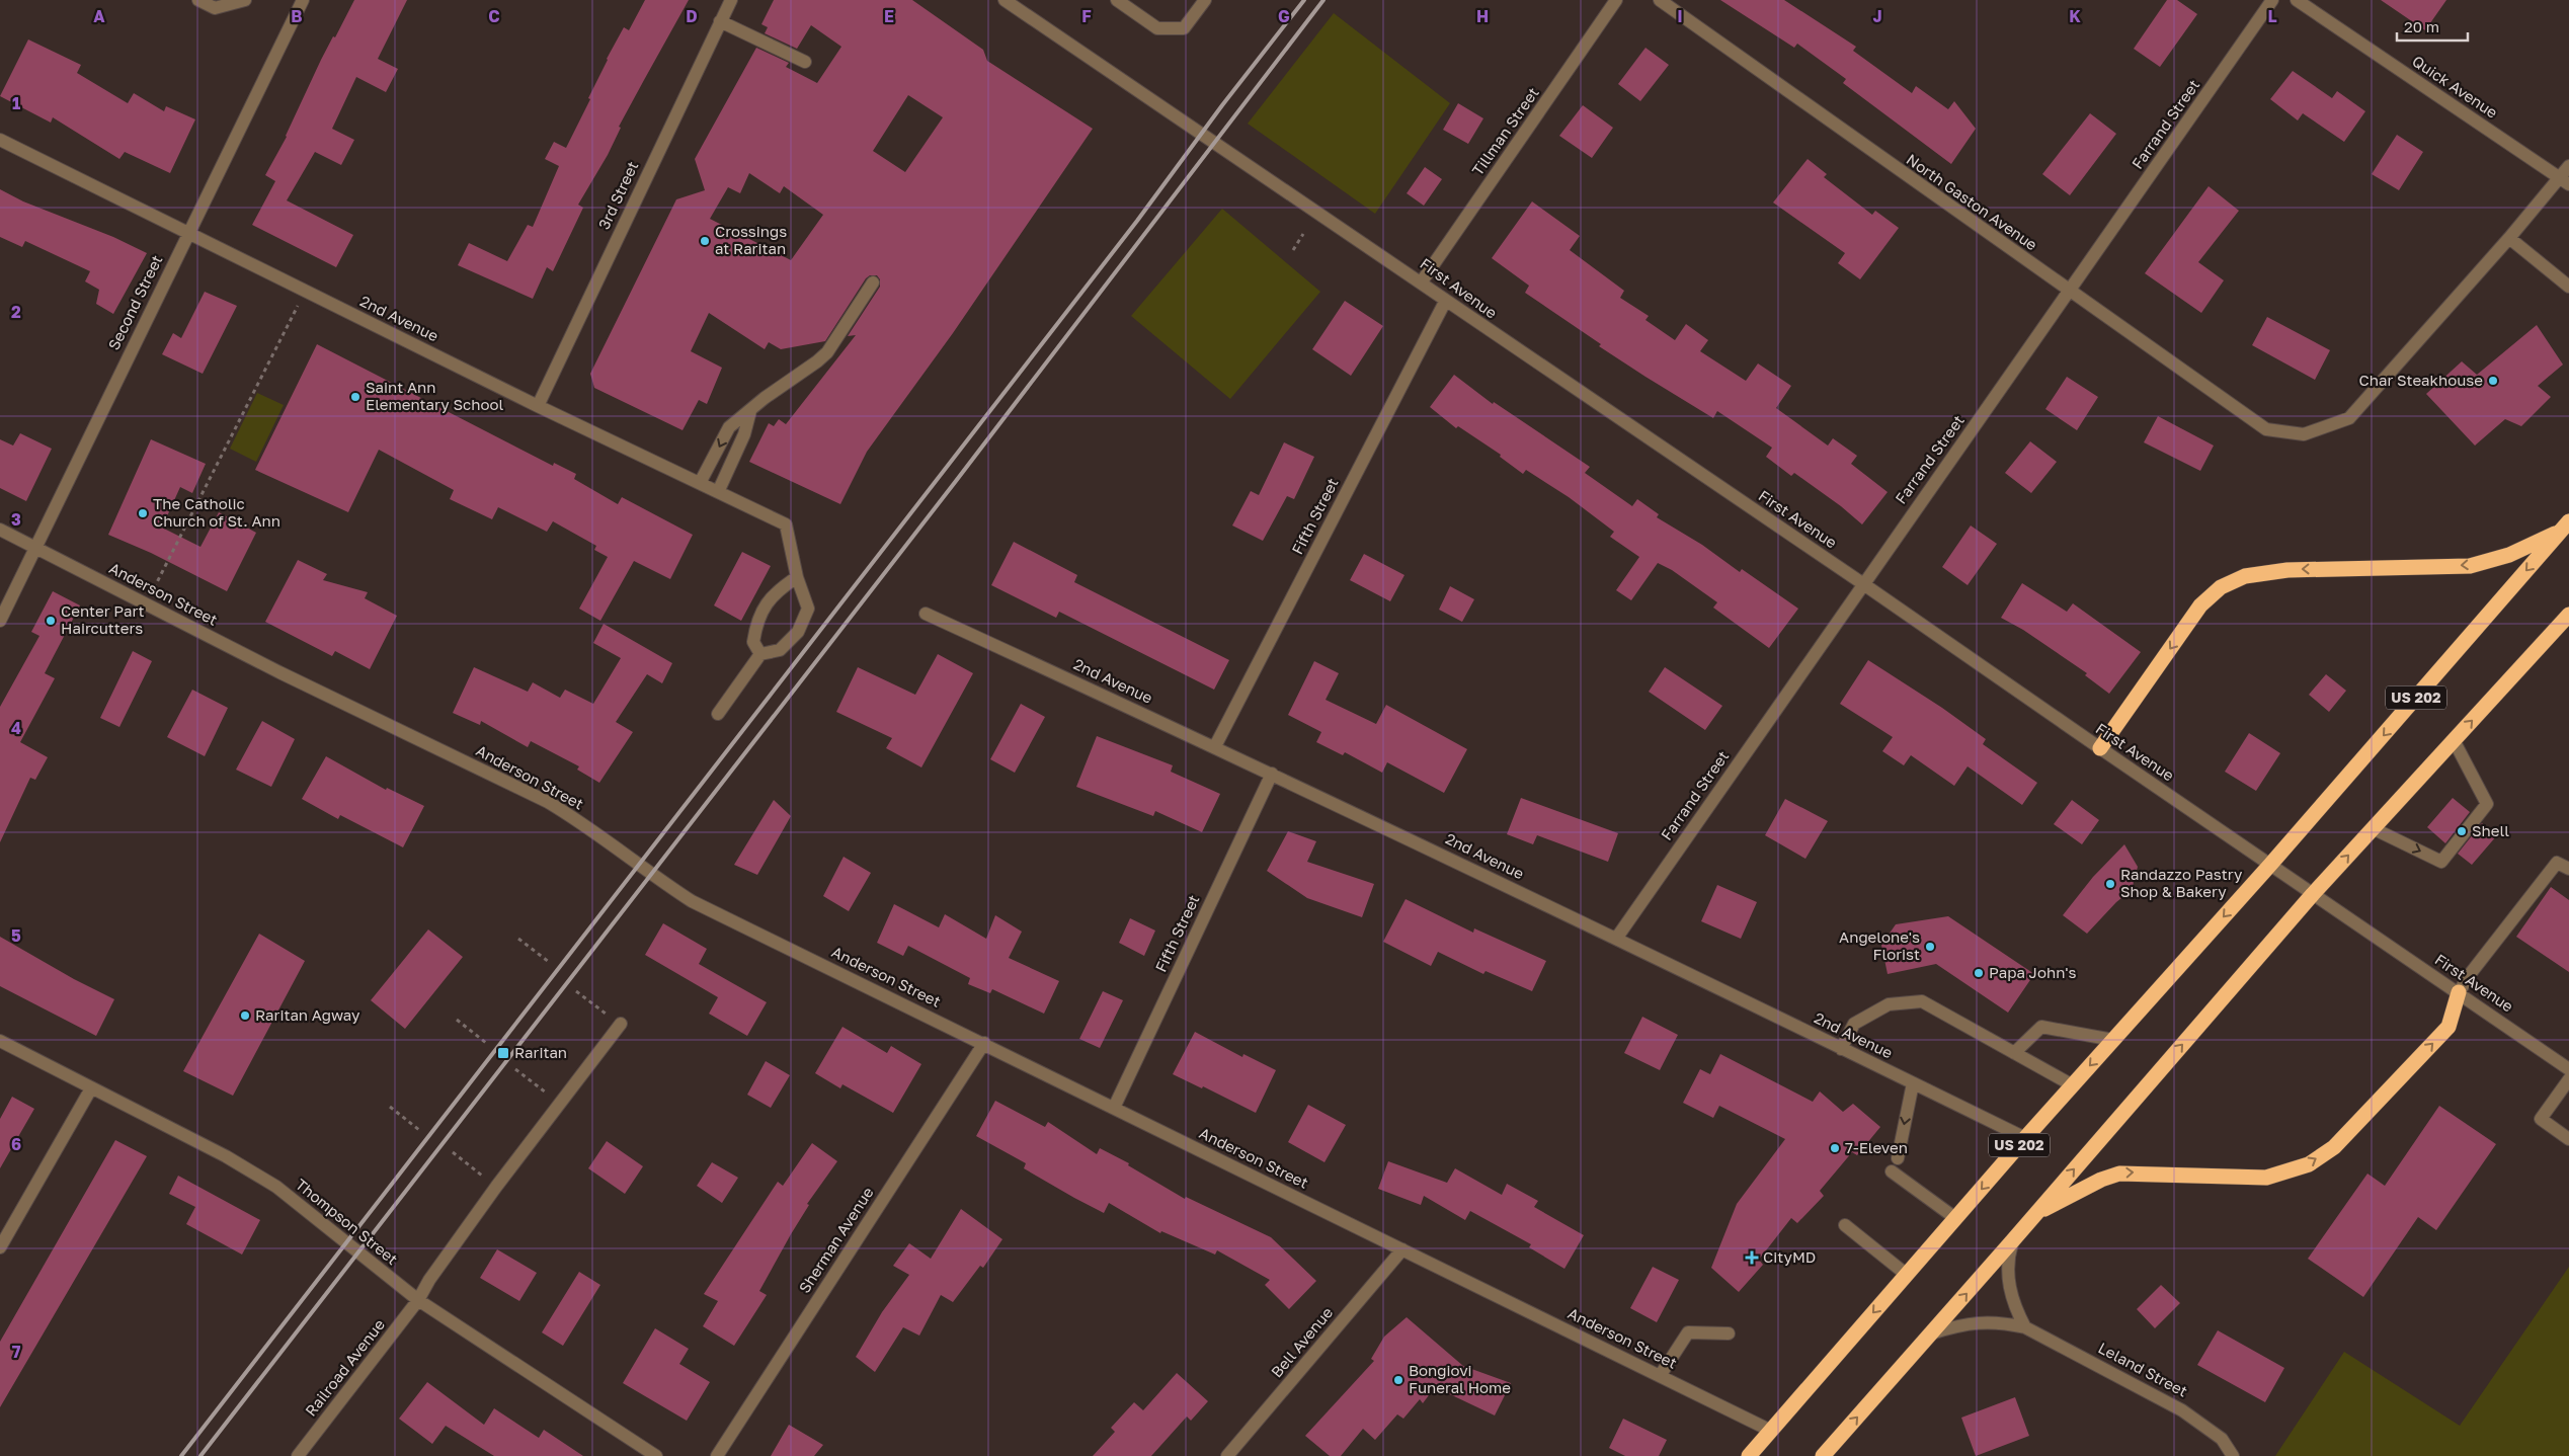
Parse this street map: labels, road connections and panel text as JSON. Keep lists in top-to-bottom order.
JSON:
{
  "streets": {
    "highway": ["US 202"],
    "street": [
      "Quick Avenue",
      "Farrand Street",
      "Tillman Street",
      "3rd Street",
      "North Gaston Avenue",
      "First Avenue",
      "Second Street",
      "2nd Avenue",
      "Fifth Street",
      "Anderson Street",
      "Thompson Street",
      "Sherman Avenue",
      "Bell Avenue",
      "Railroad Avenue",
      "Leland Street"
    ]
  },
  "crossings": [
    ["Farrand Street", "North Gaston Avenue"],
    ["Farrand Street", "First Avenue"],
    ["Farrand Street", "2nd Avenue"],
    ["Tillman Street", "First Avenue"],
    ["3rd Street", "2nd Avenue"],
    ["First Avenue", "Fifth Street"],
    ["First Avenue", "US 202"],
    ["Second Street", "2nd Avenue"],
    ["Second Street", "Anderson Street"],
    ["2nd Avenue", "Fifth Street"],
    ["2nd Avenue", "US 202"],
    ["Fifth Street", "Anderson Street"],
    ["Anderson Street", "US 202"],
    ["Anderson Street", "Sherman Avenue"],
    ["Anderson Street", "Bell Avenue"],
    ["Thompson Street", "Railroad Avenue"]
  ],
  "places": {
    "other": [
      "Crossings at Raritan",
      "Char Steakhouse",
      "Saint Ann Elementary School",
      "The Catholic Church of St. Ann",
      "Center Part Haircutters",
      "Shell",
      "Randazzo Pastry Shop & Bakery",
      "Angelone's Florist",
      "Papa John's",
      "Raritan Agway",
      "7-Eleven",
      "Bongiovi Funeral Home"
    ],
    "transit": ["Raritan"],
    "health": ["CityMD"]
  },
  "scale_bar": "20 m",
  "grid": {
    "columns": [
      "A",
      "B",
      "C",
      "D",
      "E",
      "F",
      "G",
      "H",
      "I",
      "J",
      "K",
      "L"
    ],
    "rows": [
      "1",
      "2",
      "3",
      "4",
      "5",
      "6",
      "7"
    ]
  }
}
